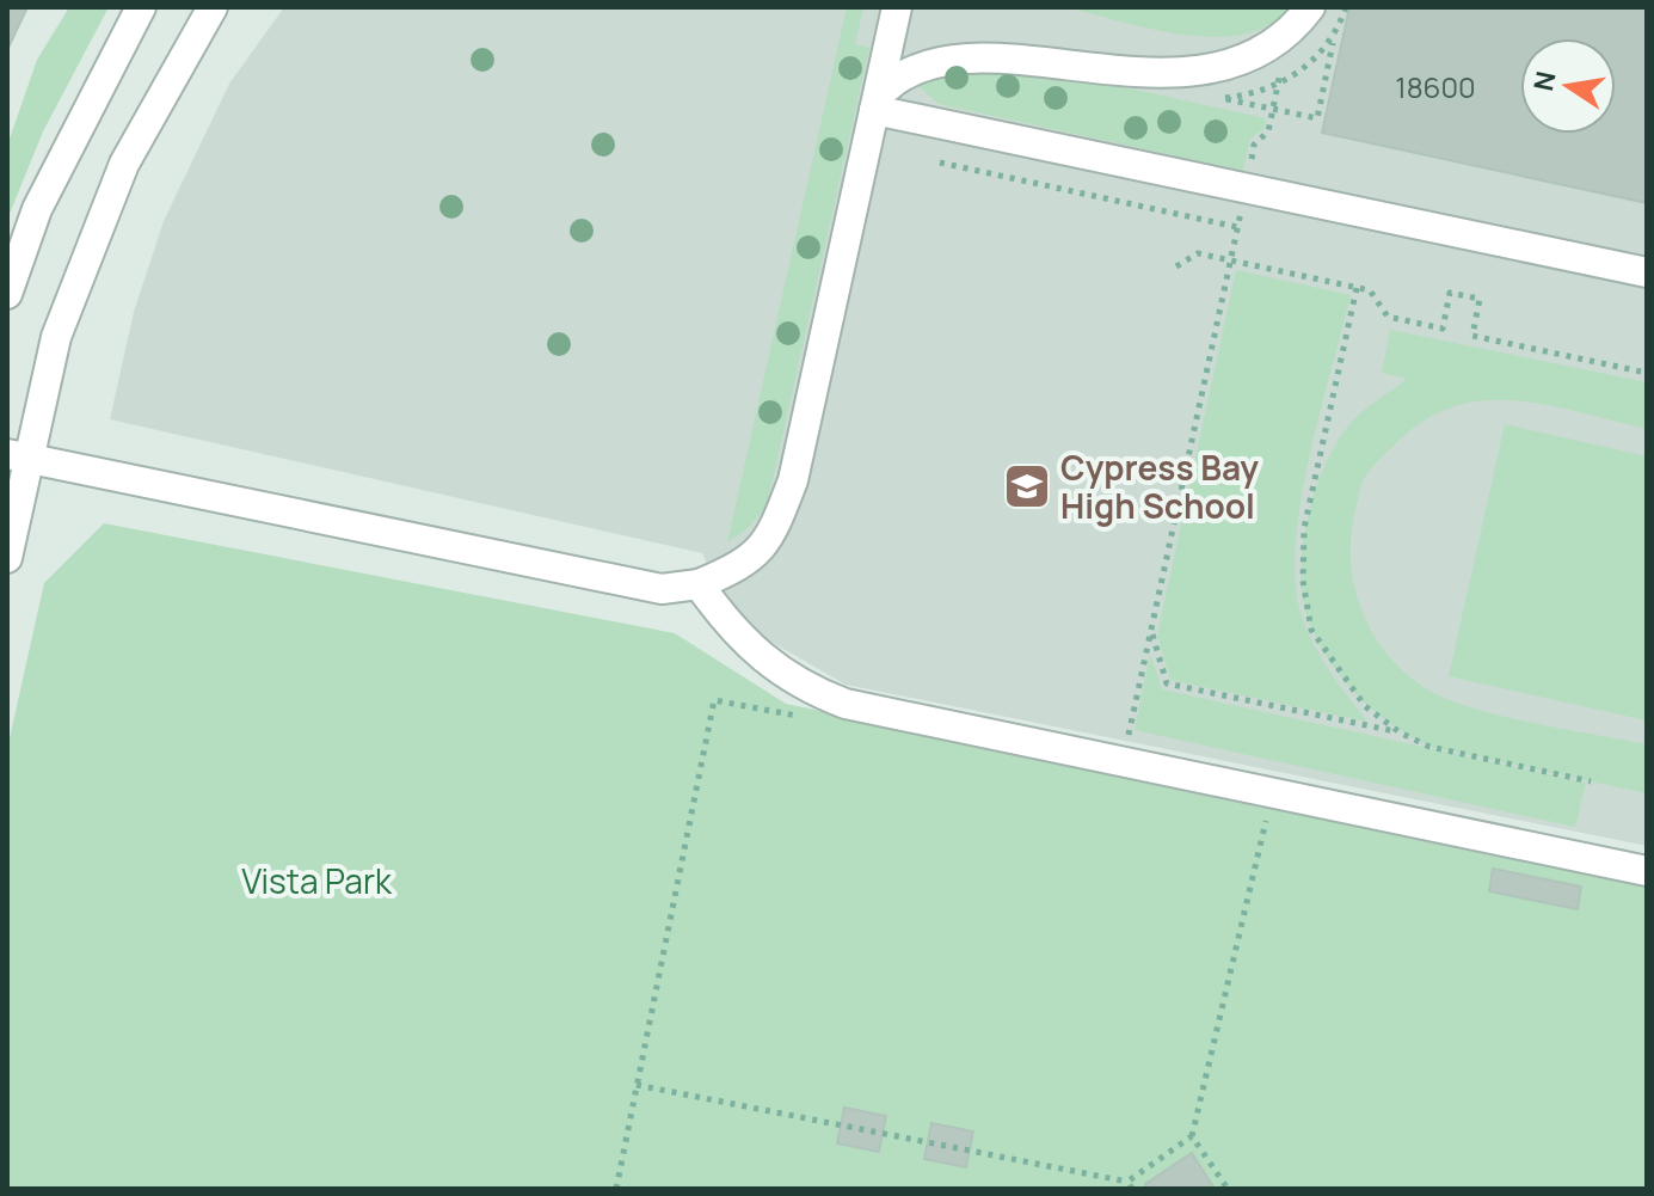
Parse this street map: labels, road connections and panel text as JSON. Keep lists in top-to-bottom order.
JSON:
{
  "parks": ["Vista Park"],
  "places": {
    "school or university": ["Cypress Bay High School"]
  },
  "house_numbers": ["18600"],
  "north": "left"
}
